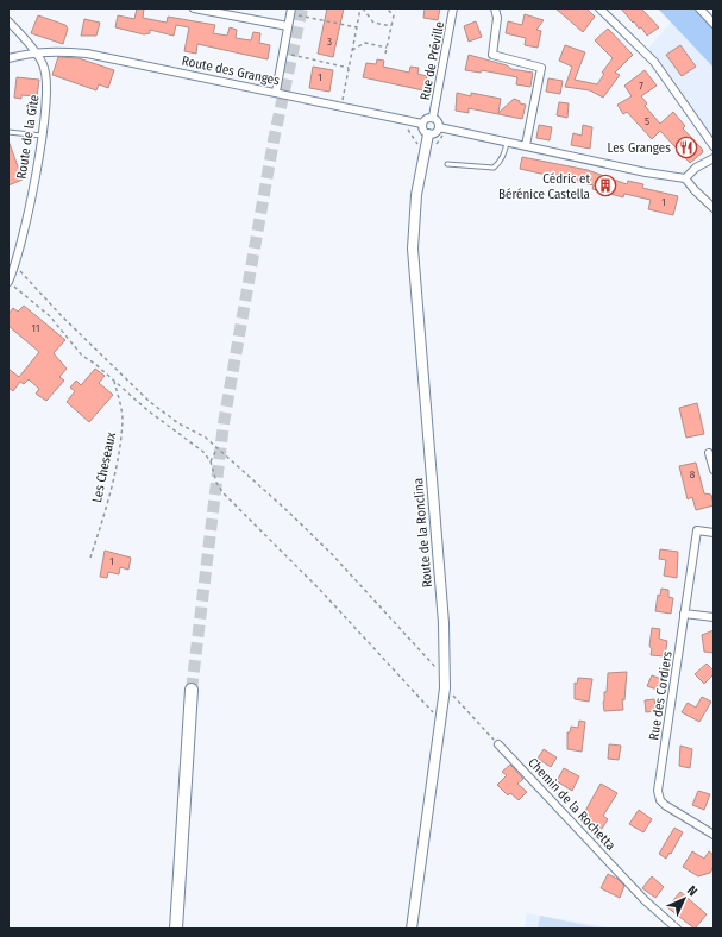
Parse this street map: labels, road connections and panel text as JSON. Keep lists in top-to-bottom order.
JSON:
{
  "streets": {
    "street": [
      "Rue de Préville",
      "Route des Granges",
      "Route de la Gîte",
      "Route de la Ronclina",
      "Rue des Cordiers",
      "Chemin de la Rochetta"
    ],
    "path": ["Les Cheseaux"]
  },
  "crossings": [
    ["Rue de Préville", "Route des Granges"],
    ["Rue de Préville", "Route de la Ronclina"],
    ["Route des Granges", "Route de la Gîte"],
    ["Route des Granges", "Route de la Ronclina"]
  ],
  "places": {
    "restaurant": ["Les Granges"],
    "building": ["Cédric et Bérénice Castella"]
  },
  "house_numbers": [
    "3",
    "1",
    "7",
    "5",
    "1",
    "11",
    "8",
    "1"
  ],
  "north": "top right"
}
